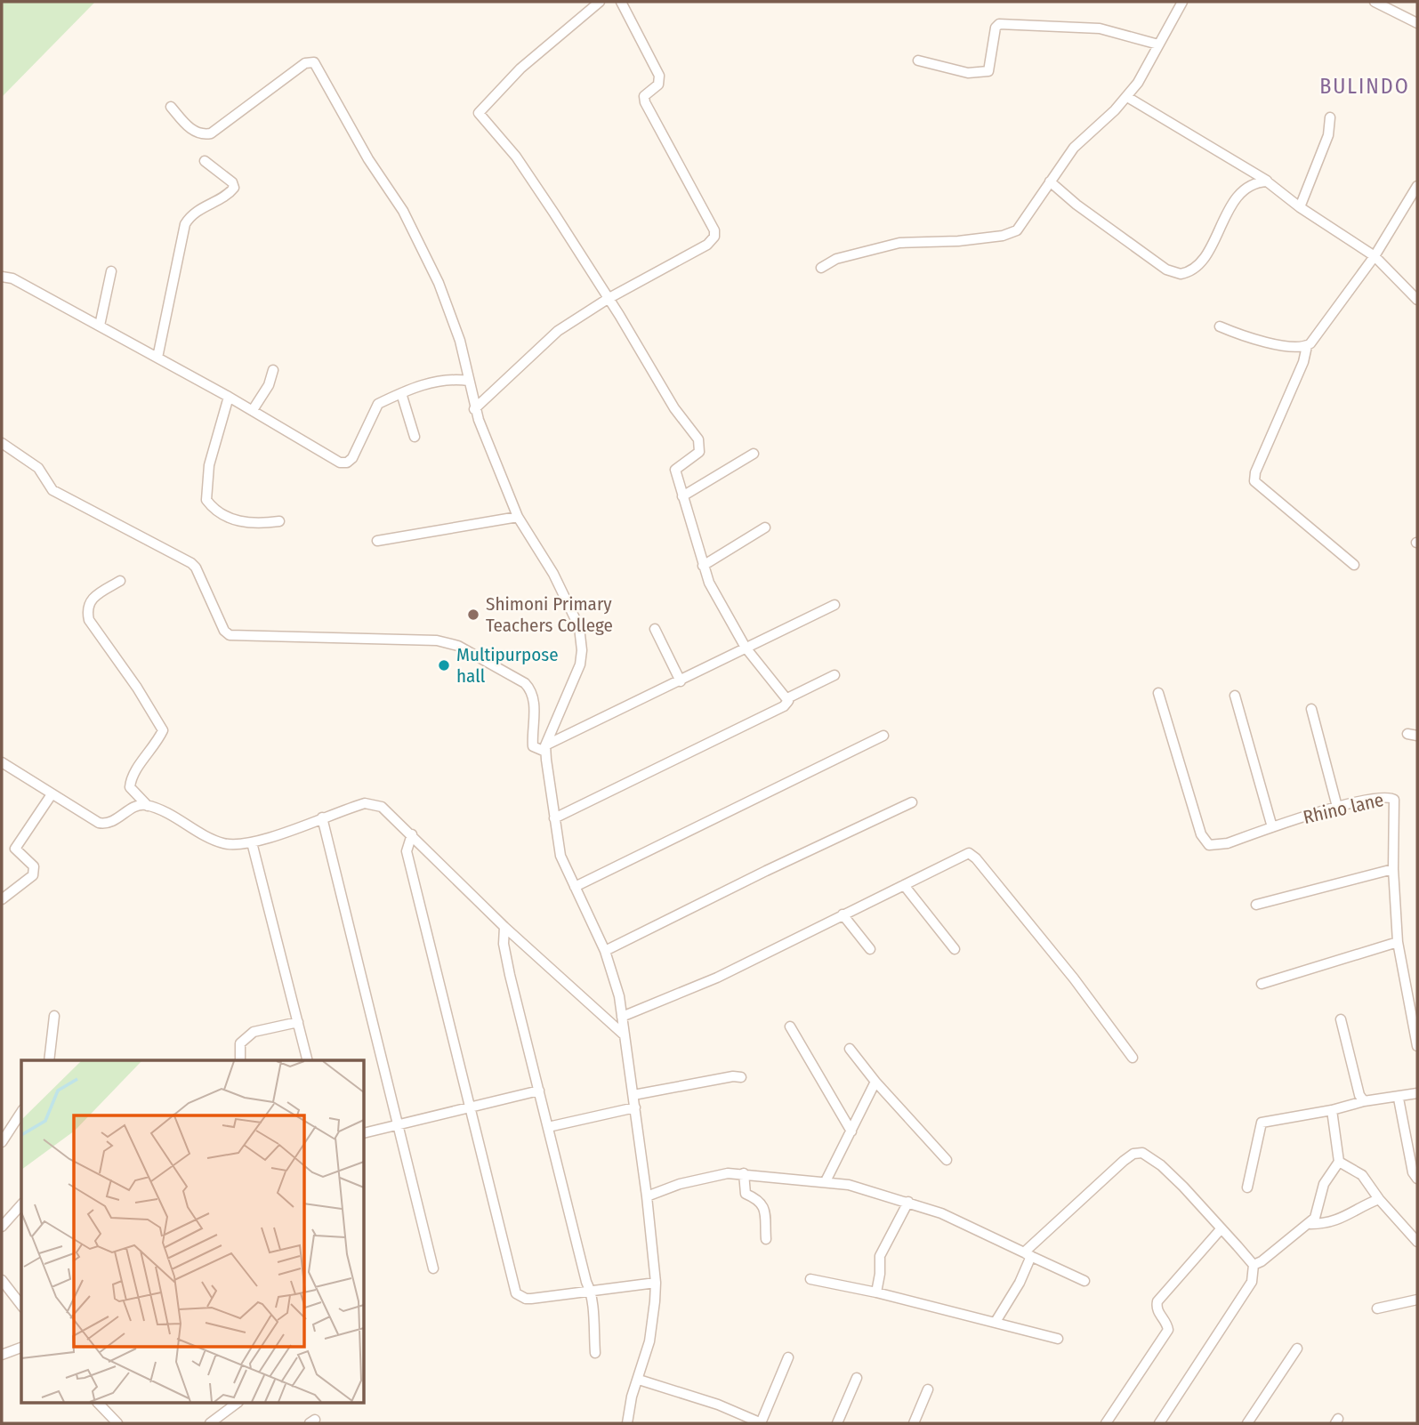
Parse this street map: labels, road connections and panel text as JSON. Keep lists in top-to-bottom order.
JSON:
{
  "streets": {
    "street": ["Rhino lane"]
  },
  "districts": ["BULINDO"],
  "places": ["Shimoni Primary Teachers College", "Multipurpose hall"]
}
